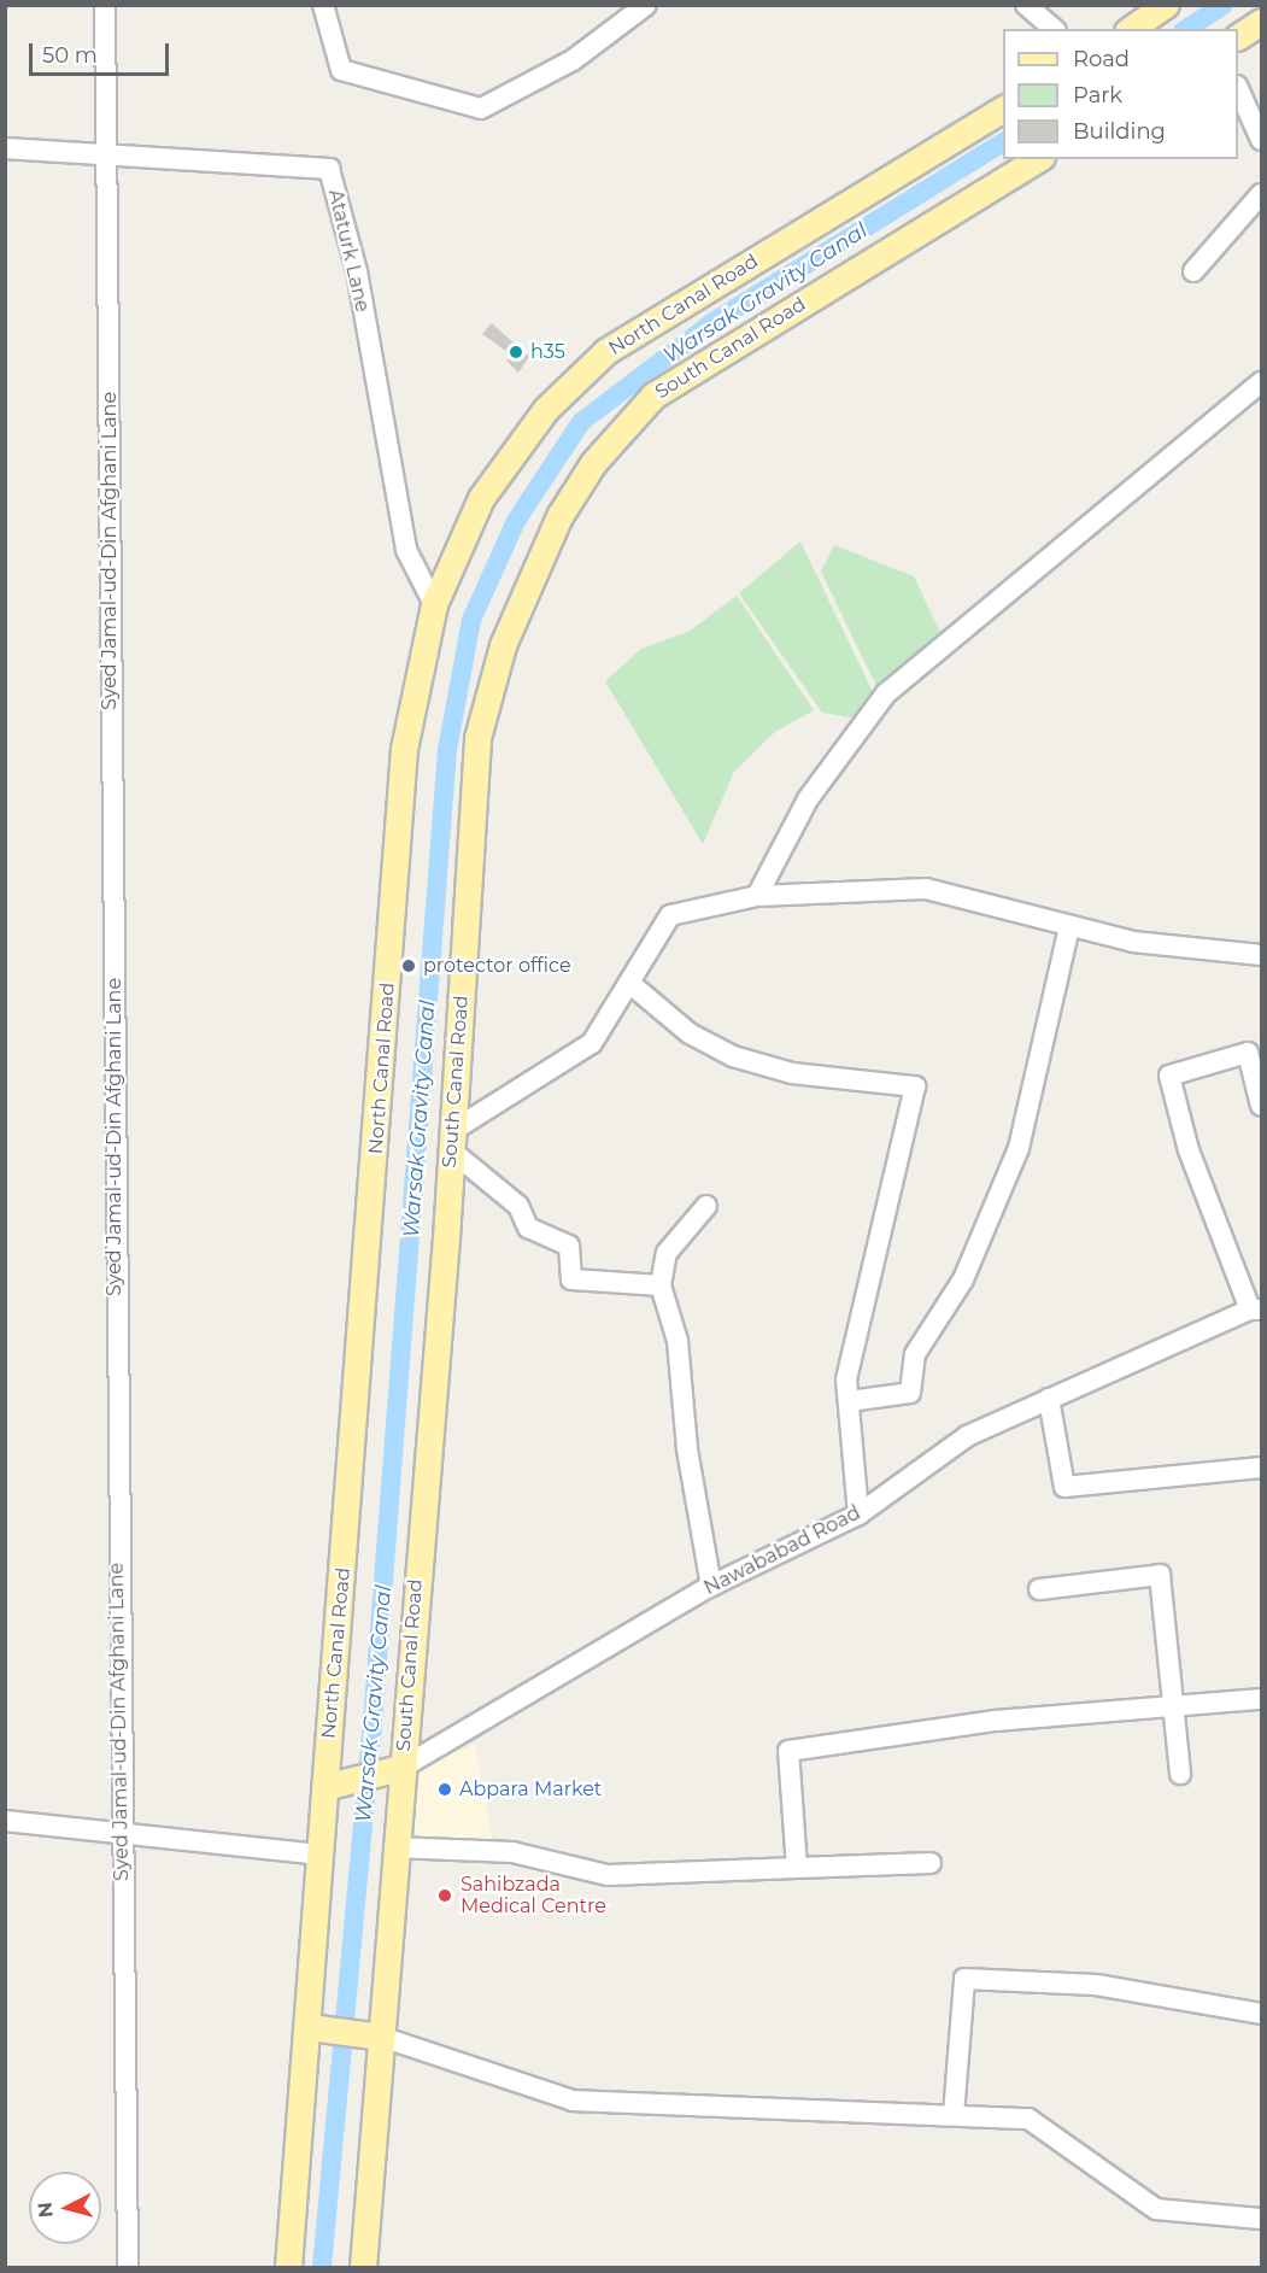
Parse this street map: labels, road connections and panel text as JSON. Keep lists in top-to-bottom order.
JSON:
{
  "streets": {
    "main road": ["North Canal Road", "South Canal Road"],
    "street": ["Ataturk Lane", "Syed Jamal-ud-Din Afghani Lane", "Nawababad Road"]
  },
  "crossings": [
    ["Ataturk Lane", "North Canal Road"],
    ["Ataturk Lane", "Syed Jamal-ud-Din Afghani Lane"],
    ["South Canal Road", "Nawababad Road"]
  ],
  "water": ["Warsak Gravity Canal"],
  "places": [
    "h35",
    "protector office",
    "Abpara Market",
    "Sahibzada Medical Centre"
  ],
  "legend": ["Road", "Park", "Building"],
  "scale_bar": "50 m",
  "north": "left"
}
